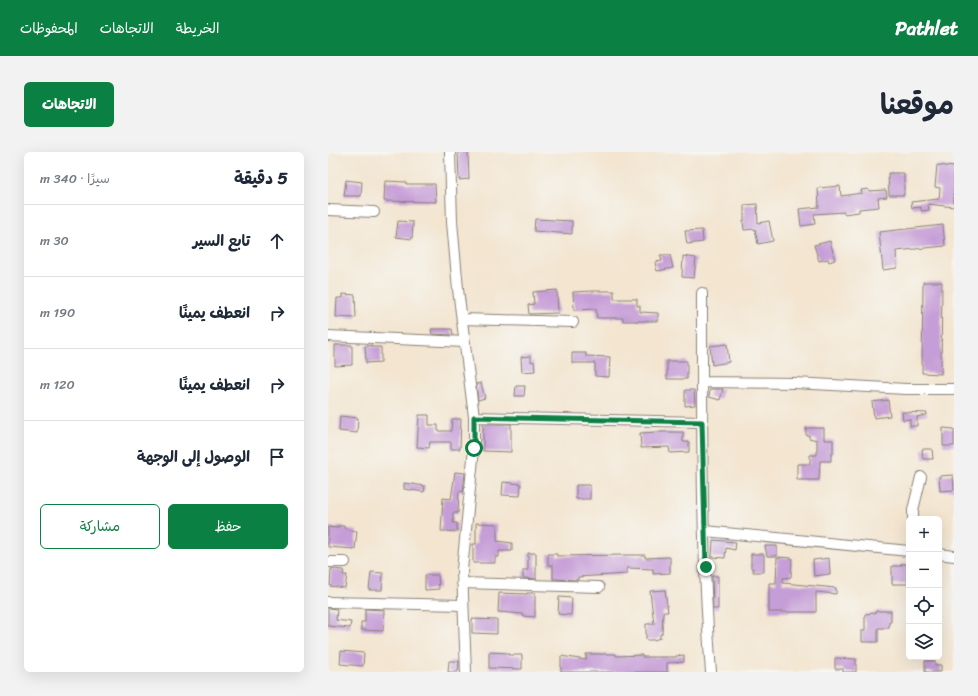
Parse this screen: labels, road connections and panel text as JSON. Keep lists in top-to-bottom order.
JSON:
{
  "page": {
    "header": "Pathlet",
    "nav": ["الخريطة", "الاتجاهات", "المحفوظات"],
    "title": "موقعنا",
    "buttons": [
      "الاتجاهات",
      ["حفظ", "مشاركة"]
    ],
    "heading": ["5 دقيقة", "سيرًا · 340 m"],
    "list": [
      ["تابع السير", "30 m"],
      ["انعطف يمينًا", "190 m"],
      ["انعطف يمينًا", "120 m"],
      "الوصول إلى الوجهة"
    ],
    "map_buttons": ["+", "−"]
  }
}
